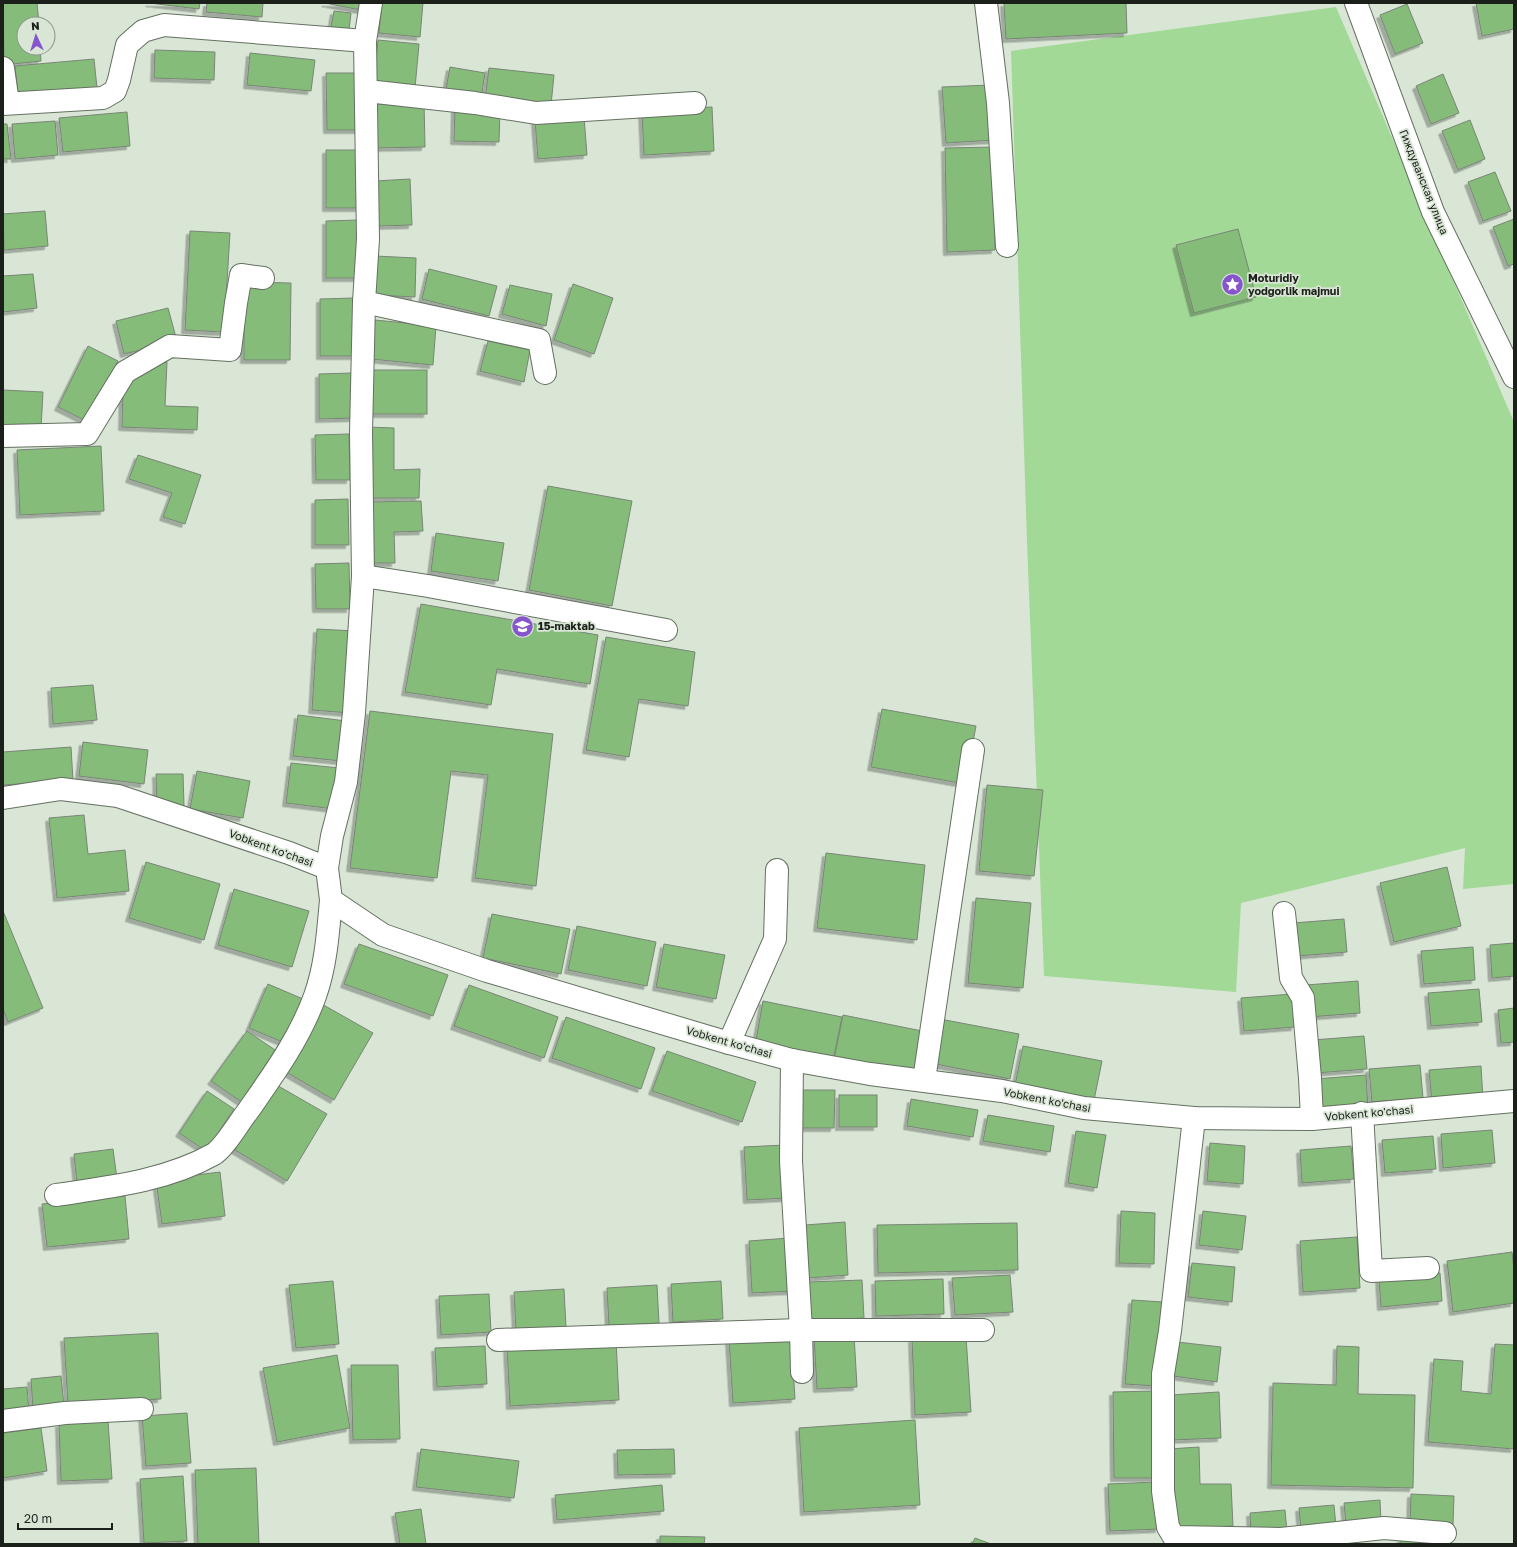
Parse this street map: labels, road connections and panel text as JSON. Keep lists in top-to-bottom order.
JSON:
{
  "streets": {
    "street": ["Гиждуванская улица", "Vobkent ko'chasi"]
  },
  "places": {
    "place": ["Moturidiy yodgorlik majmui"],
    "school or university": ["15-maktab"]
  },
  "scale_bar": "20 m",
  "north": "top"
}
